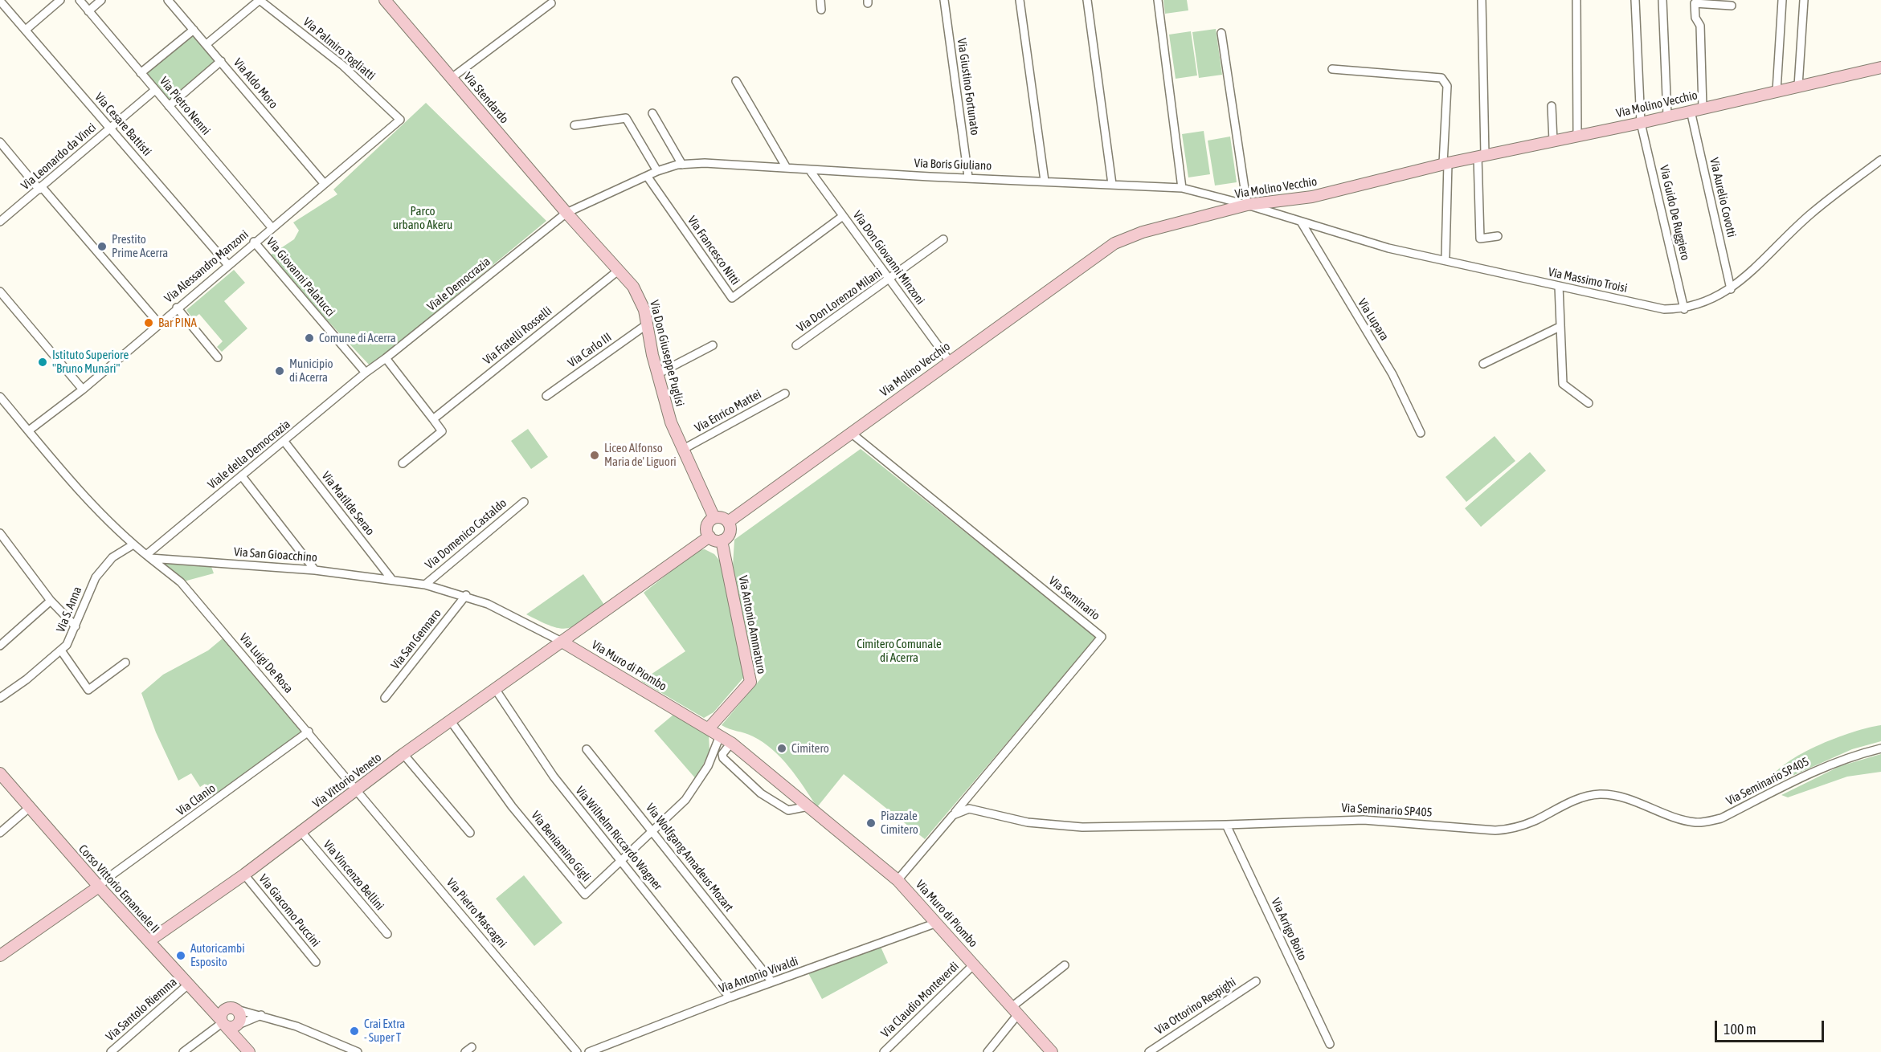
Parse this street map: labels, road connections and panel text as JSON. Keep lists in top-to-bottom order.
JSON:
{
  "streets": {
    "street": [
      "Via Palmiro Togliatti",
      "Via Aldo Moro",
      "Via Giustino Fortunato",
      "Via Stendardo",
      "Via Molino Vecchio",
      "Via Pietro Nenni",
      "Via Cesare Battisti",
      "Via Leonardo da Vinci",
      "Via Boris Giuliano",
      "Via Aurelio Covotti",
      "Via Guido De Ruggiero",
      "Via Francesco Nitti",
      "Via Don Giovanni Minzoni",
      "Via Alessandro Manzoni",
      "Via Giovanni Palatucci",
      "Via Massimo Troisi",
      "Viale Democrazia",
      "Via Don Lorenzo Milani",
      "Via Lupara",
      "Via Fratelli Rosselli",
      "Via Carlo III",
      "Via Don Giuseppe Puglisi",
      "Via Enrico Mattei",
      "Viale della Democrazia",
      "Via Matilde Serao",
      "Via Domenico Castaldo",
      "Via San Gioacchino",
      "Via Seminario",
      "Via S. Anna",
      "Via Antonio Ammaturo",
      "Via San Gennaro",
      "Via Luigi De Rosa",
      "Via Muro di Piombo",
      "Via Vittorio Veneto",
      "Via Seminario SP405",
      "Via Clanio",
      "Via Wilhelm Riccardo Wagner",
      "Via Beniamino Gigli",
      "Via Wolfgang Amadeus Mozart",
      "Via Vincenzo Bellini",
      "Corso Vittorio Emanuele II",
      "Via Giacomo Puccini",
      "Via Pietro Mascagni",
      "Via Arrigo Boito",
      "Via Antonio Vivaldi",
      "Via Claudio Monteverdi",
      "Via Ottorino Respighi",
      "Via Santolo Riemma"
    ]
  },
  "crossings": [
    ["Via Palmiro Togliatti", "Via Alessandro Manzoni"],
    ["Via Aldo Moro", "Via Alessandro Manzoni"],
    ["Via Giustino Fortunato", "Via Boris Giuliano"],
    ["Via Stendardo", "Via Boris Giuliano"],
    ["Via Stendardo", "Viale Democrazia"],
    ["Via Stendardo", "Via Don Giuseppe Puglisi"],
    ["Via Molino Vecchio", "Via Boris Giuliano"],
    ["Via Molino Vecchio", "Via Aurelio Covotti"],
    ["Via Molino Vecchio", "Via Guido De Ruggiero"],
    ["Via Molino Vecchio", "Via Don Giovanni Minzoni"],
    ["Via Molino Vecchio", "Via Massimo Troisi"],
    ["Via Molino Vecchio", "Via Don Giuseppe Puglisi"],
    ["Via Molino Vecchio", "Via Seminario"],
    ["Via Molino Vecchio", "Via Antonio Ammaturo"],
    ["Via Pietro Nenni", "Via Leonardo da Vinci"],
    ["Via Pietro Nenni", "Via Alessandro Manzoni"],
    ["Via Cesare Battisti", "Via Leonardo da Vinci"],
    ["Via Cesare Battisti", "Via Alessandro Manzoni"],
    ["Via Boris Giuliano", "Via Francesco Nitti"],
    ["Via Boris Giuliano", "Via Don Giovanni Minzoni"],
    ["Via Boris Giuliano", "Via Massimo Troisi"],
    ["Via Boris Giuliano", "Viale Democrazia"],
    ["Via Boris Giuliano", "Via Don Giuseppe Puglisi"],
    ["Via Aurelio Covotti", "Via Massimo Troisi"],
    ["Via Guido De Ruggiero", "Via Massimo Troisi"],
    ["Via Francesco Nitti", "Via Don Giovanni Minzoni"],
    ["Via Don Giovanni Minzoni", "Via Don Lorenzo Milani"],
    ["Via Alessandro Manzoni", "Via Giovanni Palatucci"],
    ["Via Giovanni Palatucci", "Viale Democrazia"],
    ["Via Giovanni Palatucci", "Viale della Democrazia"],
    ["Via Massimo Troisi", "Via Lupara"],
    ["Viale Democrazia", "Via Don Giuseppe Puglisi"],
    ["Viale Democrazia", "Viale della Democrazia"],
    ["Via Fratelli Rosselli", "Via Don Giuseppe Puglisi"],
    ["Via Carlo III", "Via Don Giuseppe Puglisi"],
    ["Via Don Giuseppe Puglisi", "Via Enrico Mattei"],
    ["Via Don Giuseppe Puglisi", "Via Antonio Ammaturo"],
    ["Viale della Democrazia", "Via Matilde Serao"],
    ["Viale della Democrazia", "Via San Gioacchino"],
    ["Viale della Democrazia", "Via Luigi De Rosa"],
    ["Via Matilde Serao", "Via San Gioacchino"],
    ["Via Domenico Castaldo", "Via San Gioacchino"],
    ["Via San Gioacchino", "Via San Gennaro"],
    ["Via San Gioacchino", "Via Luigi De Rosa"],
    ["Via San Gioacchino", "Via Muro di Piombo"],
    ["Via San Gioacchino", "Via Vittorio Veneto"],
    ["Via Seminario", "Via Seminario SP405"],
    ["Via Antonio Ammaturo", "Via Muro di Piombo"],
    ["Via Luigi De Rosa", "Via Vittorio Veneto"],
    ["Via Luigi De Rosa", "Via Clanio"],
    ["Via Luigi De Rosa", "Via Pietro Mascagni"],
    ["Via Muro di Piombo", "Via Vittorio Veneto"],
    ["Via Muro di Piombo", "Via Beniamino Gigli"],
    ["Via Muro di Piombo", "Via Antonio Vivaldi"],
    ["Via Muro di Piombo", "Via Claudio Monteverdi"],
    ["Via Vittorio Veneto", "Via Wilhelm Riccardo Wagner"],
    ["Via Vittorio Veneto", "Via Beniamino Gigli"],
    ["Via Vittorio Veneto", "Via Vincenzo Bellini"],
    ["Via Vittorio Veneto", "Corso Vittorio Emanuele II"],
    ["Via Vittorio Veneto", "Via Giacomo Puccini"],
    ["Via Vittorio Veneto", "Via Pietro Mascagni"],
    ["Via Seminario SP405", "Via Arrigo Boito"],
    ["Via Clanio", "Corso Vittorio Emanuele II"],
    ["Via Wilhelm Riccardo Wagner", "Via Beniamino Gigli"],
    ["Via Wilhelm Riccardo Wagner", "Via Antonio Vivaldi"],
    ["Via Beniamino Gigli", "Via Wolfgang Amadeus Mozart"],
    ["Via Wolfgang Amadeus Mozart", "Via Antonio Vivaldi"],
    ["Corso Vittorio Emanuele II", "Via Santolo Riemma"]
  ],
  "parks": ["Parco urbano Akeru", "Cimitero Comunale di Acerra"],
  "places": [
    "Prestito Prime Acerra",
    "Bar PINA",
    "Comune di Acerra",
    "Istituto Superiore \"Bruno Munari\"",
    "Municipio di Acerra",
    "Liceo Alfonso Maria de' Liguori",
    "Cimitero",
    "Piazzale Cimitero",
    "Autoricambi Esposito",
    "Crai Extra - Super T"
  ],
  "scale_bar": "100 m"
}
